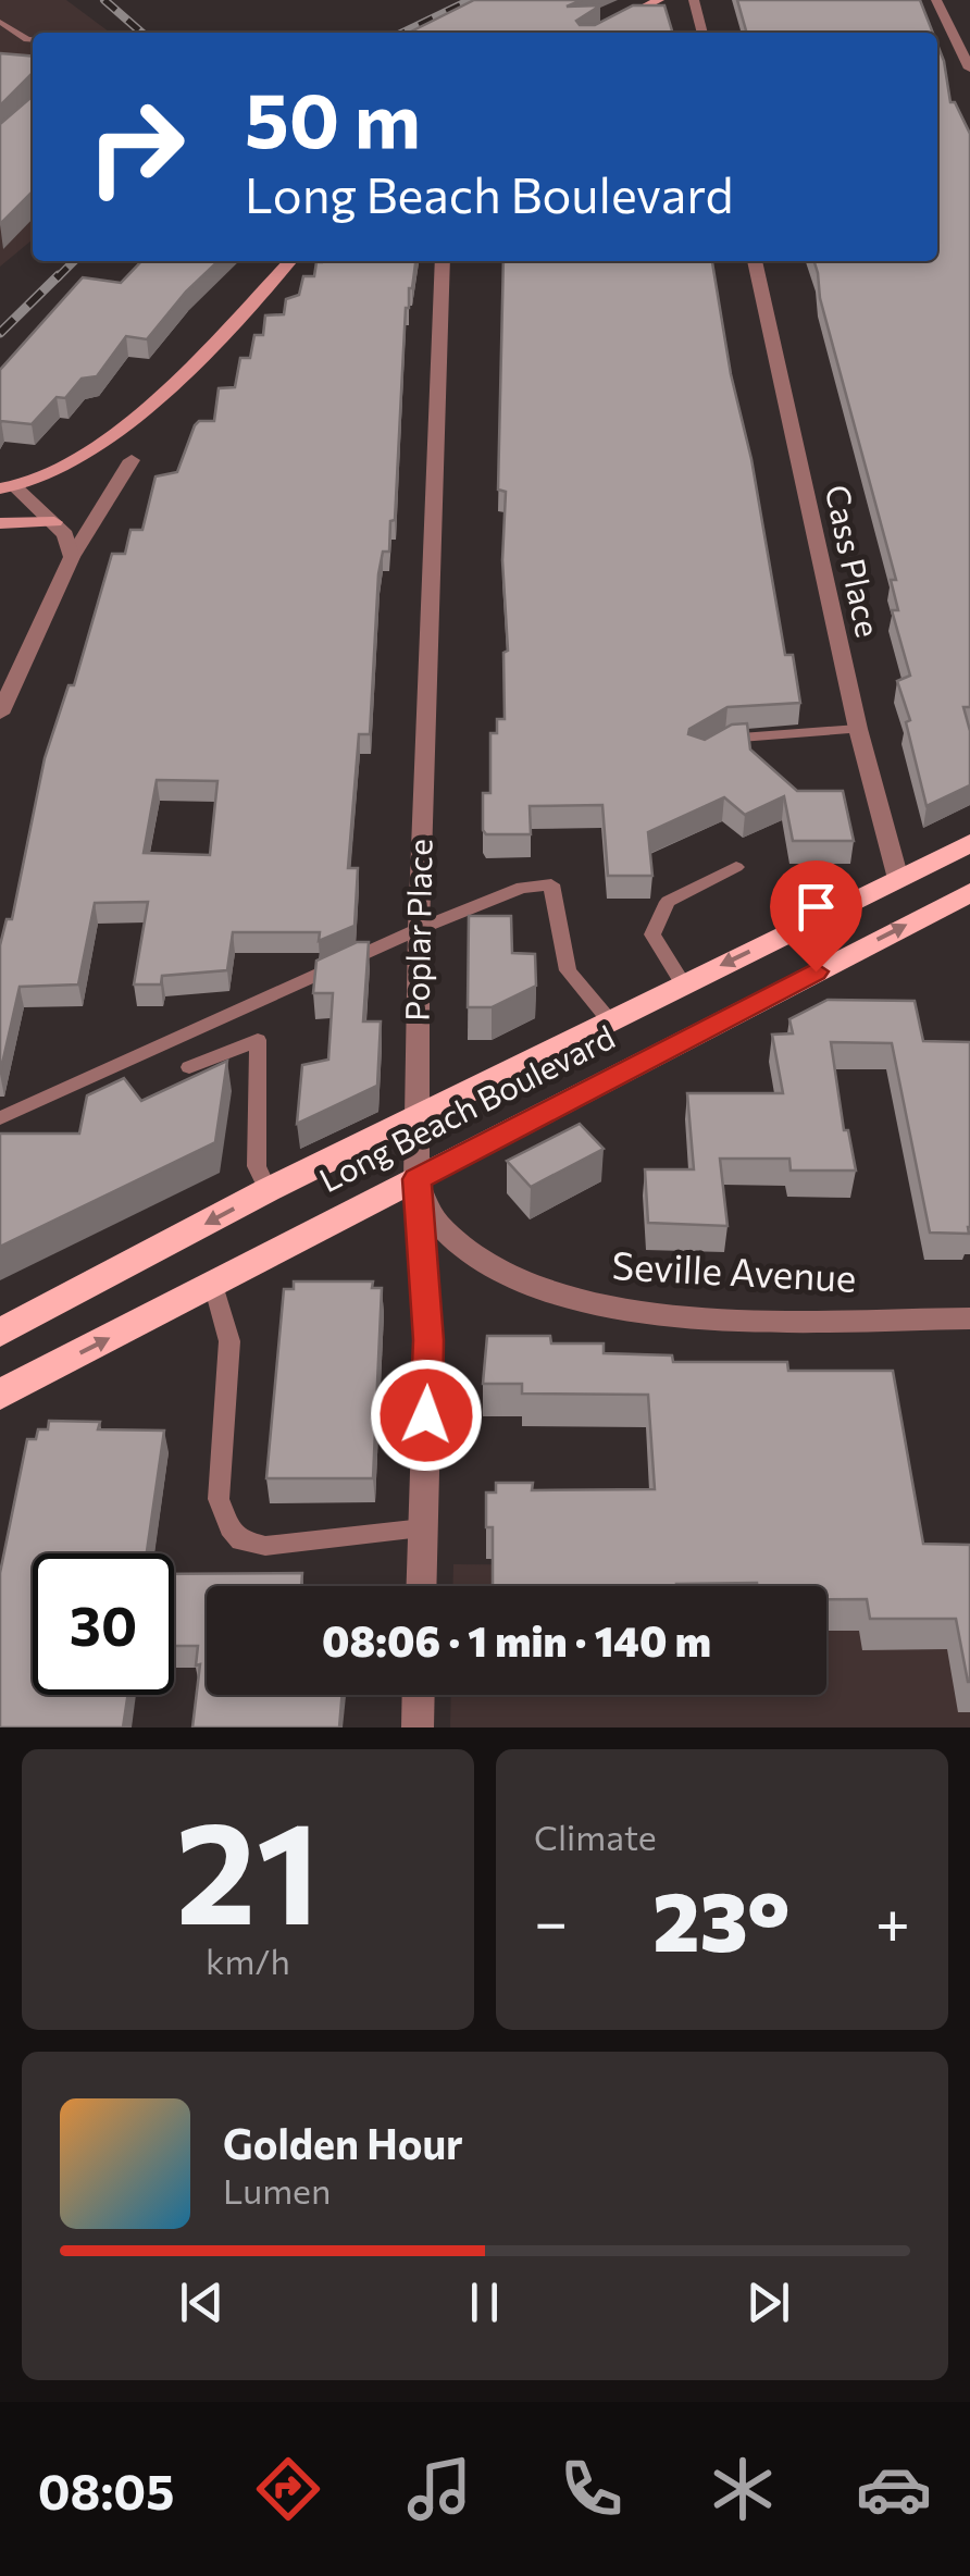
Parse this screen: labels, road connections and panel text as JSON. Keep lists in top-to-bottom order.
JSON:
{
  "streets": {
    "main road": ["Long Beach Boulevard"],
    "street": ["Cass Place", "Poplar Place", "Seville Avenue"]
  },
  "crossings": [
    ["Cass Place", "Long Beach Boulevard"],
    ["Poplar Place", "Long Beach Boulevard"],
    ["Poplar Place", "Seville Avenue"],
    ["Long Beach Boulevard", "Seville Avenue"]
  ],
  "page": {
    "turn": ["50 m", "Long Beach Boulevard"],
    "limit": "30",
    "trip": "08:06 · 1 min · 140 m",
    "tile": [
      ["21", "km/h"],
      "Climate"
    ],
    "heat": ["−", "23°", "+"],
    "song": ["Golden Hour", "Lumen"],
    "tabs": "08:05"
  }
}
